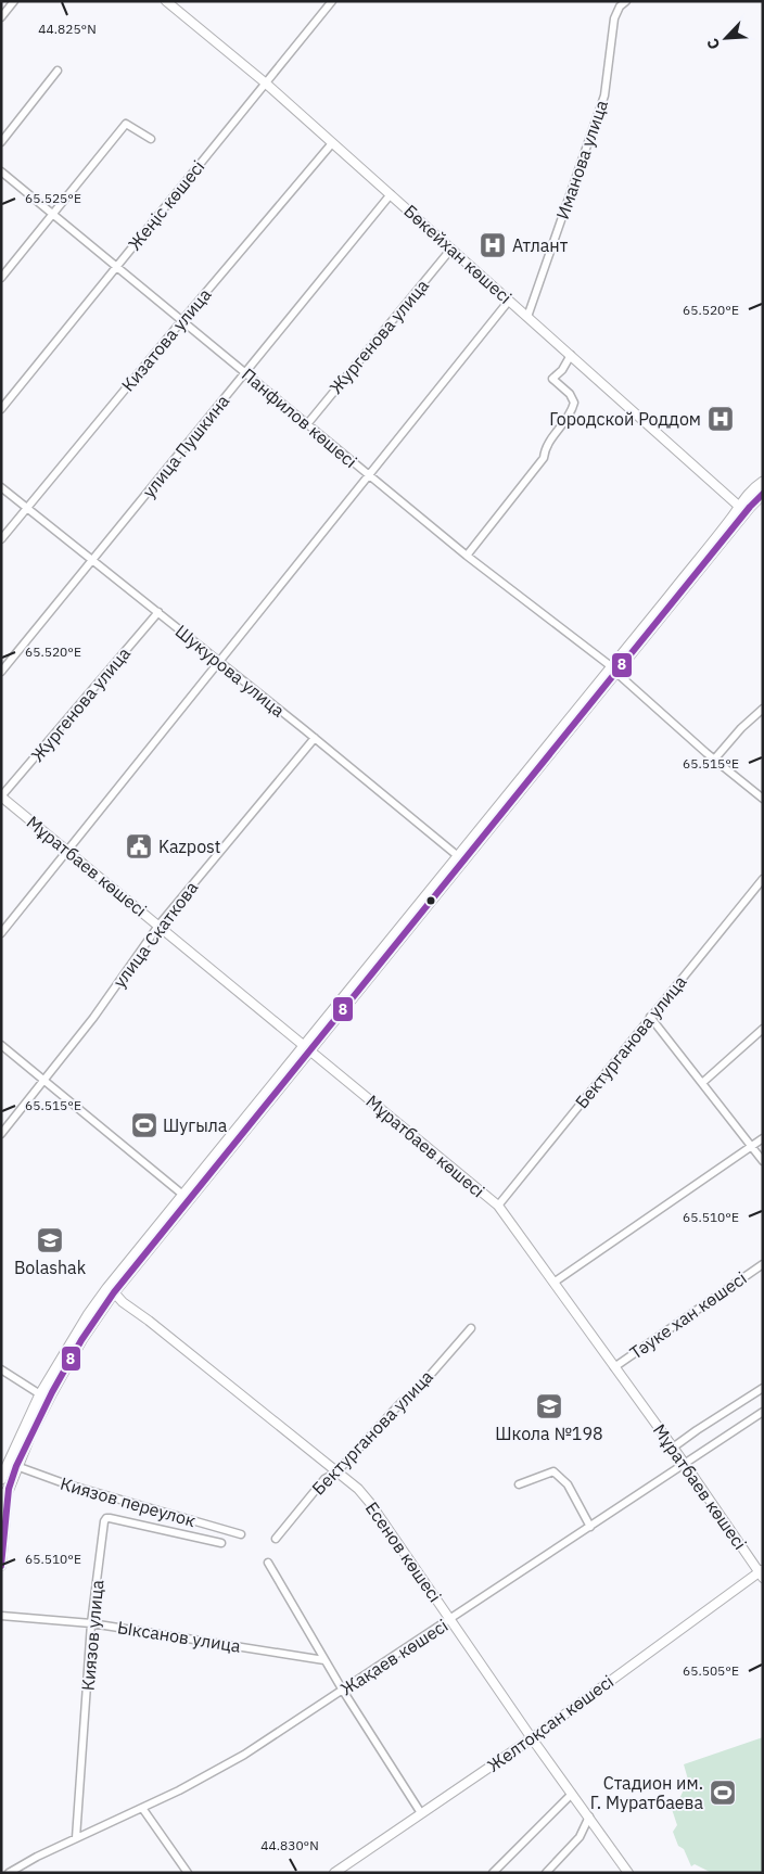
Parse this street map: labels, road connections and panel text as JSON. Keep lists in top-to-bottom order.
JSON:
{
  "streets": {
    "street": [
      "Иманова улица",
      "Жеңіс көшесі",
      "Бөкейхан көшесі",
      "Жургенова улица",
      "Кизатова улица",
      "Панфилов көшесі",
      "улица Пушкина",
      "Шукурова улица",
      "Мұратбаев көшесі",
      "улица Скаткова",
      "Бектурганова улица",
      "Тәуке хан көшесі",
      "Киязов переулок",
      "Есенов көшесі",
      "Киязов улица",
      "Ыксанов улица",
      "Жақаев көшесі",
      "Желтоқсан көшесі"
    ]
  },
  "crossings": [
    ["Иманова улица", "Бөкейхан көшесі"],
    ["Жеңіс көшесі", "Бөкейхан көшесі"],
    ["Жеңіс көшесі", "Панфилов көшесі"],
    ["Бөкейхан көшесі", "Жургенова улица"],
    ["Бөкейхан көшесі", "Кизатова улица"],
    ["Бөкейхан көшесі", "улица Пушкина"],
    ["Жургенова улица", "Панфилов көшесі"],
    ["Жургенова улица", "Шукурова улица"],
    ["Жургенова улица", "Мұратбаев көшесі"],
    ["Кизатова улица", "Панфилов көшесі"],
    ["Кизатова улица", "Шукурова улица"],
    ["Панфилов көшесі", "улица Пушкина"],
    ["улица Пушкина", "Шукурова улица"],
    ["Шукурова улица", "улица Скаткова"],
    ["Мұратбаев көшесі", "улица Скаткова"],
    ["Мұратбаев көшесі", "Бектурганова улица"],
    ["Мұратбаев көшесі", "Тәуке хан көшесі"],
    ["Мұратбаев көшесі", "Жақаев көшесі"],
    ["Мұратбаев көшесі", "Желтоқсан көшесі"],
    ["Бектурганова улица", "Есенов көшесі"],
    ["Есенов көшесі", "Жақаев көшесі"],
    ["Есенов көшесі", "Желтоқсан көшесі"],
    ["Киязов улица", "Ыксанов улица"],
    ["Киязов улица", "Жақаев көшесі"]
  ],
  "places": {
    "hospital": ["Атлант", "Городской Роддом"],
    "public building": ["Kazpost"],
    "sports": ["Шугыла", "Стадион им. Г. Муратбаева"],
    "school or university": ["Bolashak", "Школа №198"]
  },
  "lines": ["transit line 8"],
  "north": "bottom left",
  "coordinates": [
    "44.825°N",
    "65.525°E",
    "65.520°E",
    "65.515°E",
    "65.510°E",
    "65.505°E",
    "44.830°N"
  ]
}
